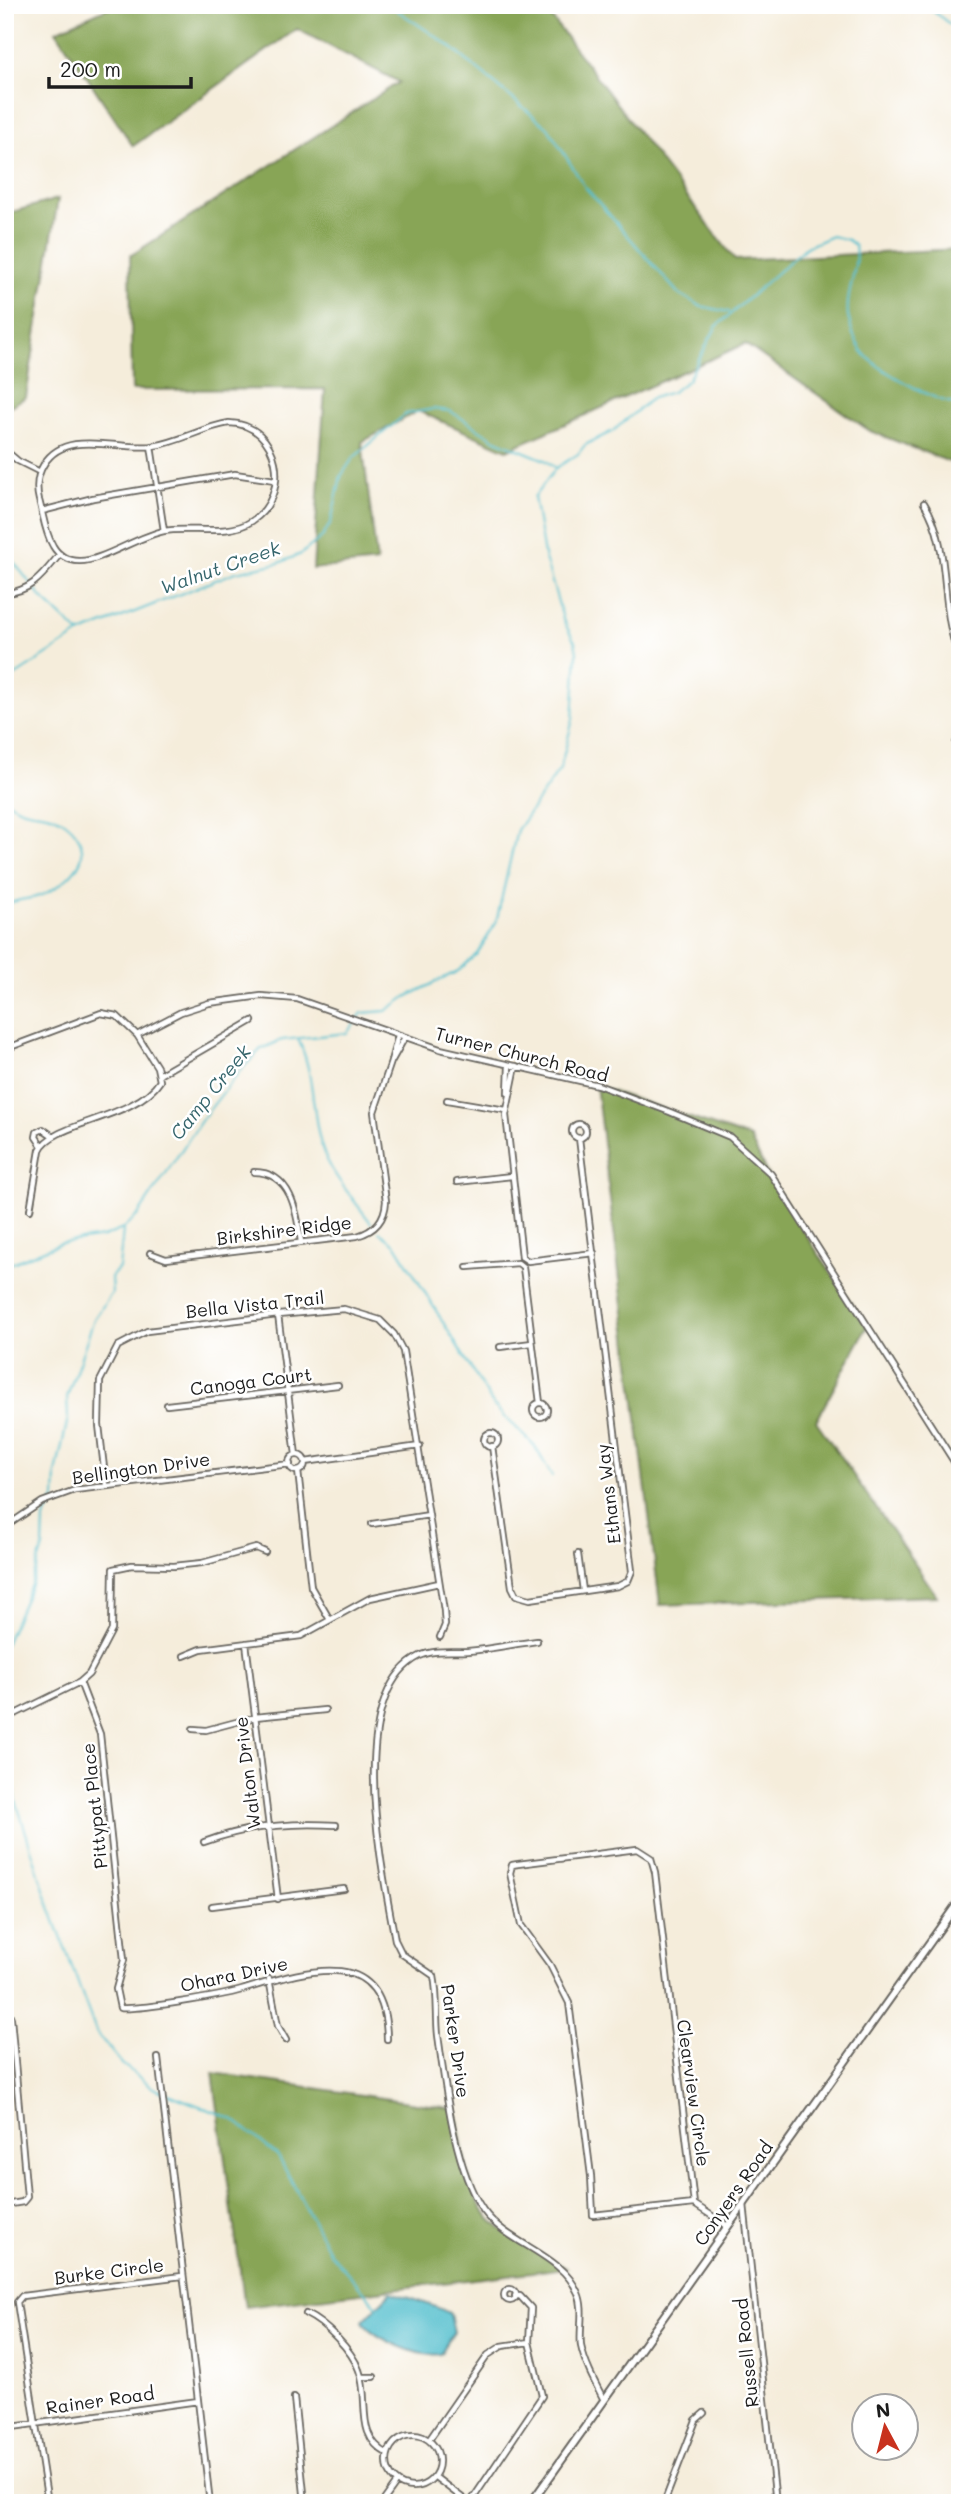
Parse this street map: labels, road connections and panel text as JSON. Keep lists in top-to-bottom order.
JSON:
{
  "streets": {
    "main road": ["Conyers Road"],
    "street": [
      "Turner Church Road",
      "Birkshire Ridge",
      "Bella Vista Trail",
      "Canoga Court",
      "Bellington Drive",
      "Ethans Way",
      "Walton Drive",
      "Pittypat Place",
      "Ohara Drive",
      "Parker Drive",
      "Clearview Circle",
      "Burke Circle",
      "Russell Road",
      "Rainer Road"
    ]
  },
  "crossings": [
    ["Turner Church Road", "Birkshire Ridge"],
    ["Bella Vista Trail", "Bellington Drive"],
    ["Pittypat Place", "Ohara Drive"],
    ["Parker Drive", "Conyers Road"],
    ["Conyers Road", "Russell Road"],
    ["Burke Circle", "Rainer Road"]
  ],
  "water": ["Walnut Creek", "Camp Creek"],
  "scale_bar": "200 m",
  "north": "top"
}
